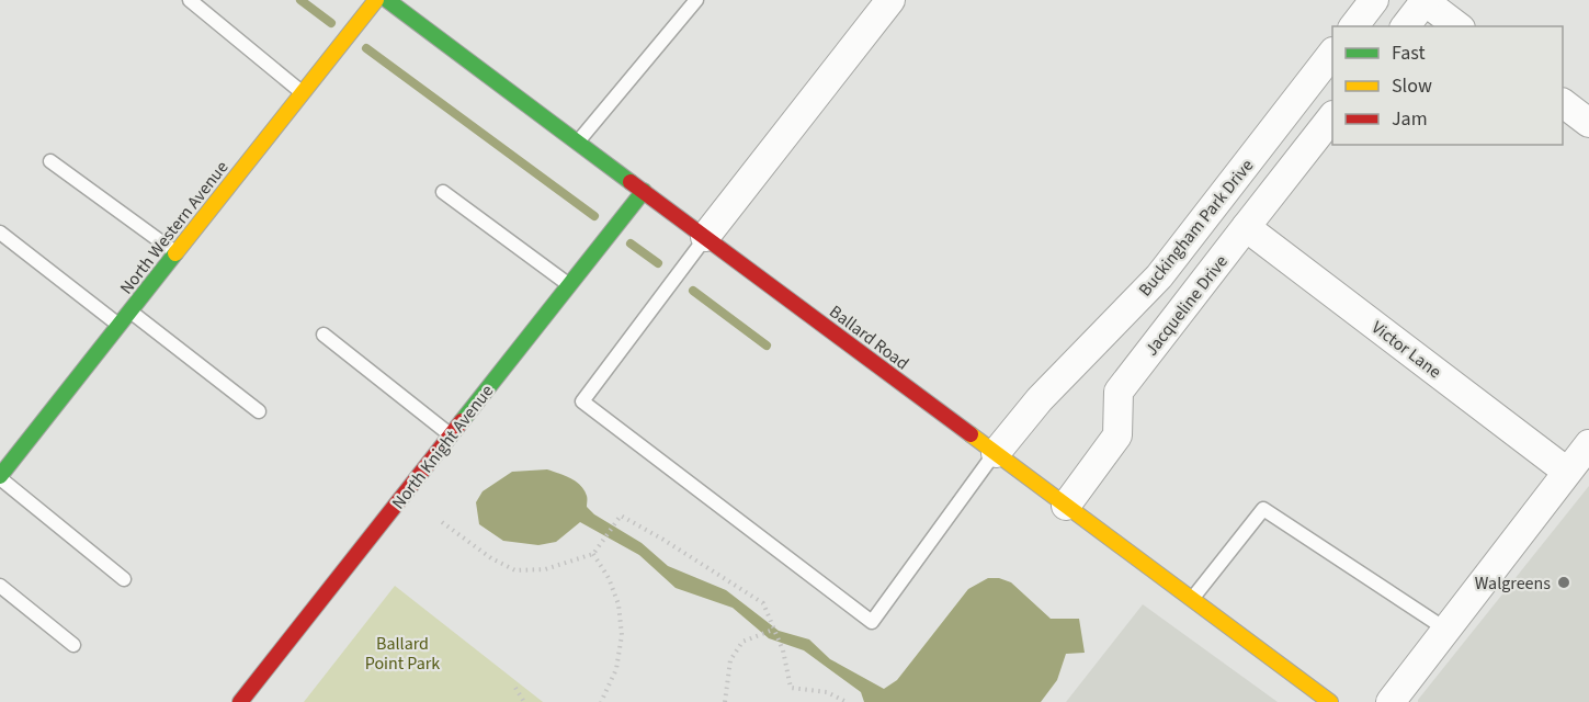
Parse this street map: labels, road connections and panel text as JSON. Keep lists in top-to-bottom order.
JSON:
{
  "streets": {
    "street": [
      "North Western Avenue",
      "Buckingham Park Drive",
      "Jacqueline Drive",
      "Ballard Road",
      "Victor Lane",
      "North Knight Avenue"
    ]
  },
  "crossings": [
    ["Buckingham Park Drive", "Ballard Road"],
    ["Jacqueline Drive", "Ballard Road"],
    ["Jacqueline Drive", "Victor Lane"],
    ["Ballard Road", "North Knight Avenue"]
  ],
  "parks": ["Ballard Point Park"],
  "places": ["Walgreens"],
  "legend": ["Fast", "Slow", "Jam"]
}
